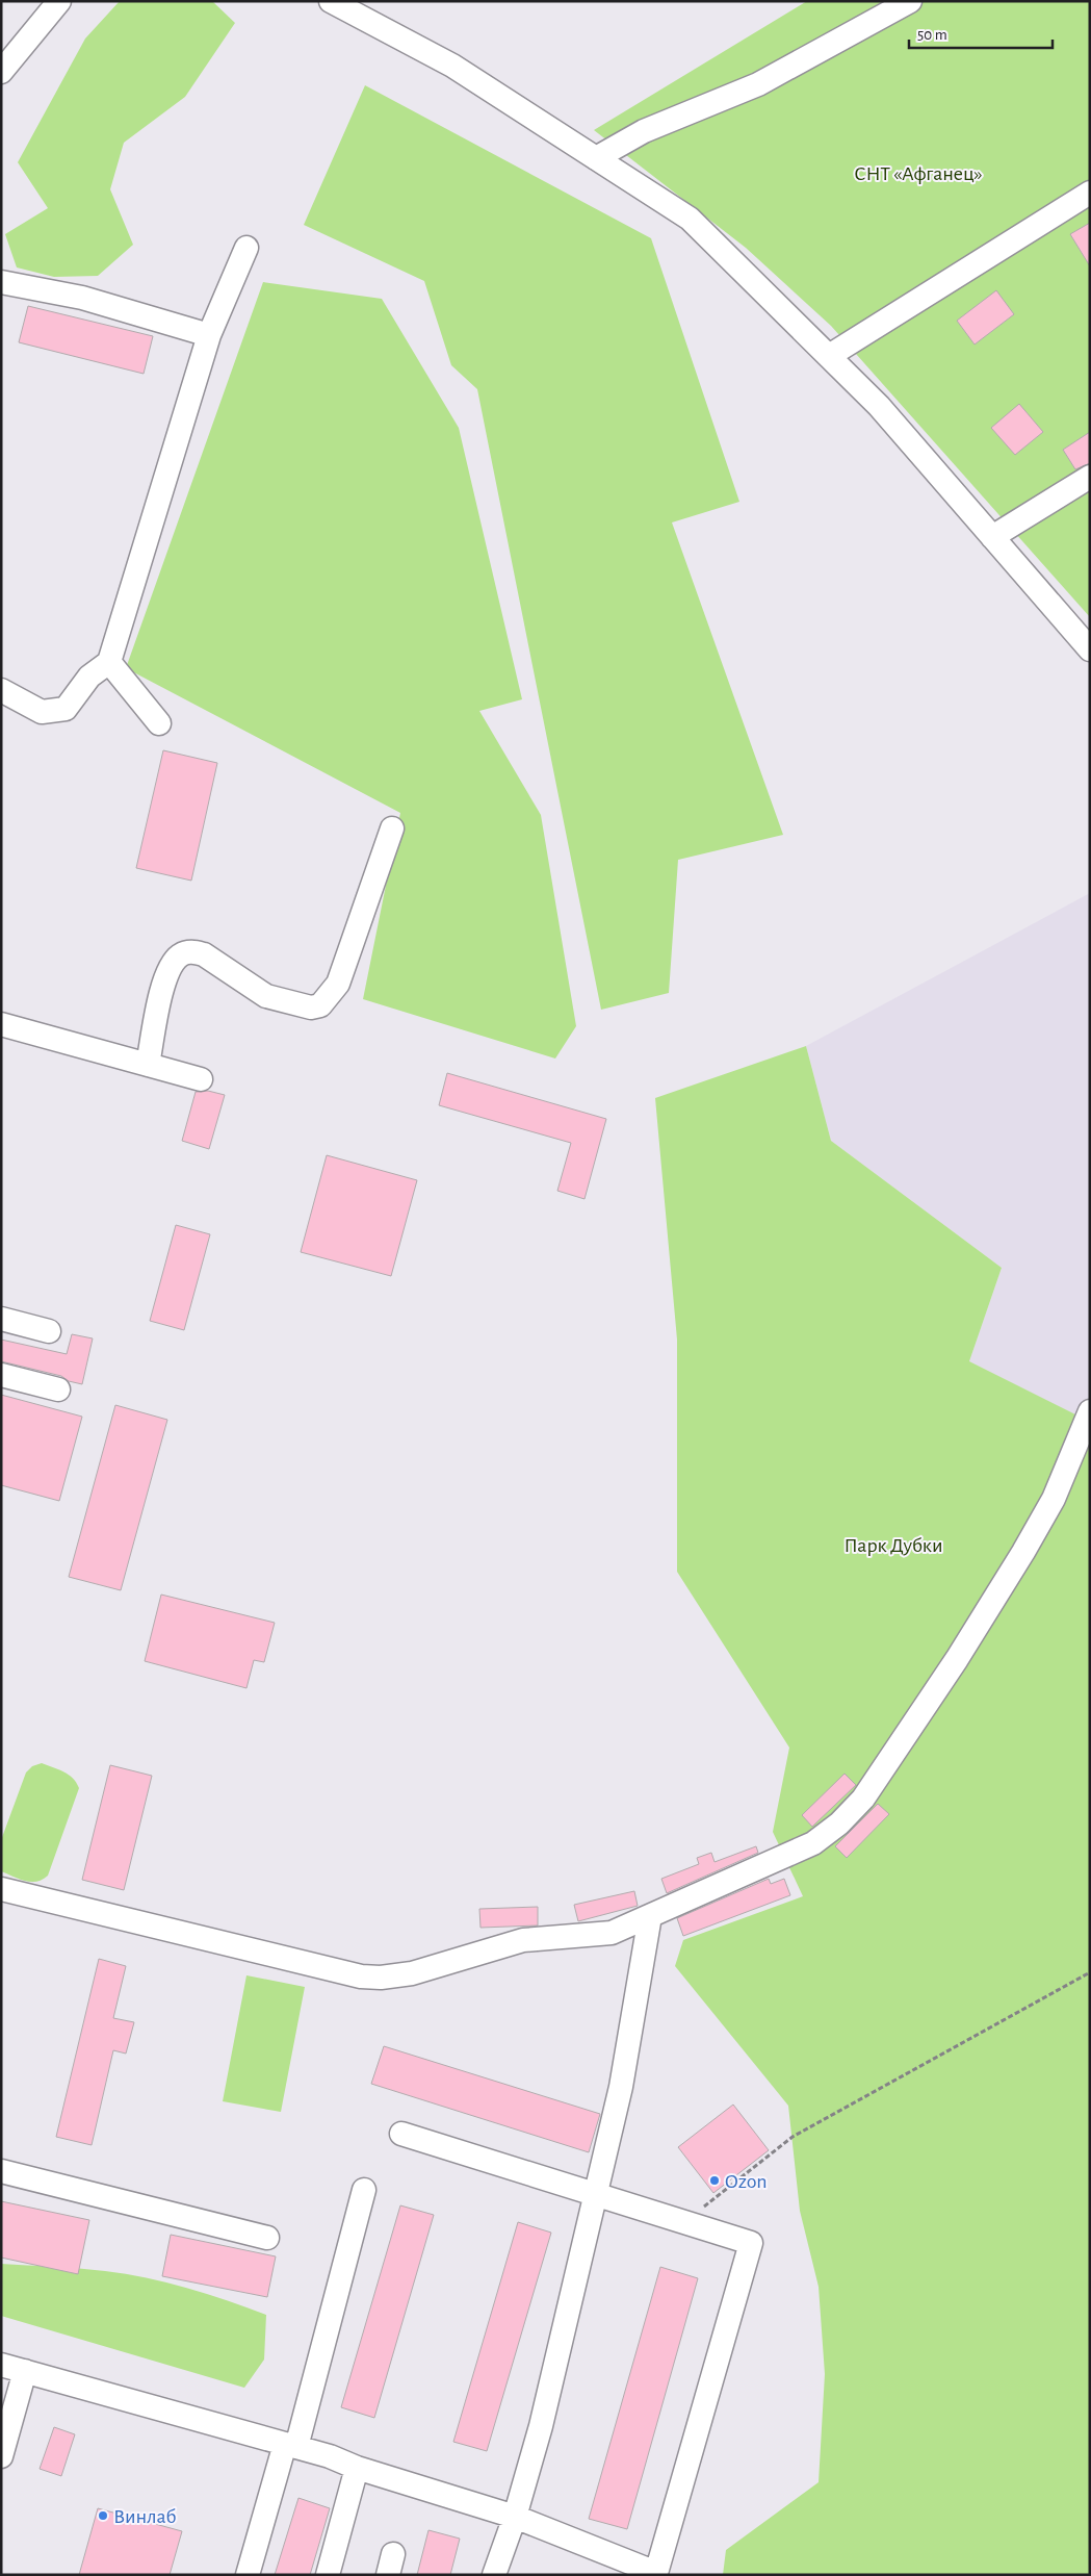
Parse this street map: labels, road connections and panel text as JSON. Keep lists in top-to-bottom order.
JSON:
{
  "parks": ["СНТ «Афганец»", "Парк Дубки"],
  "places": ["Ozon", "Винлаб"],
  "scale_bar": "50 m"
}
